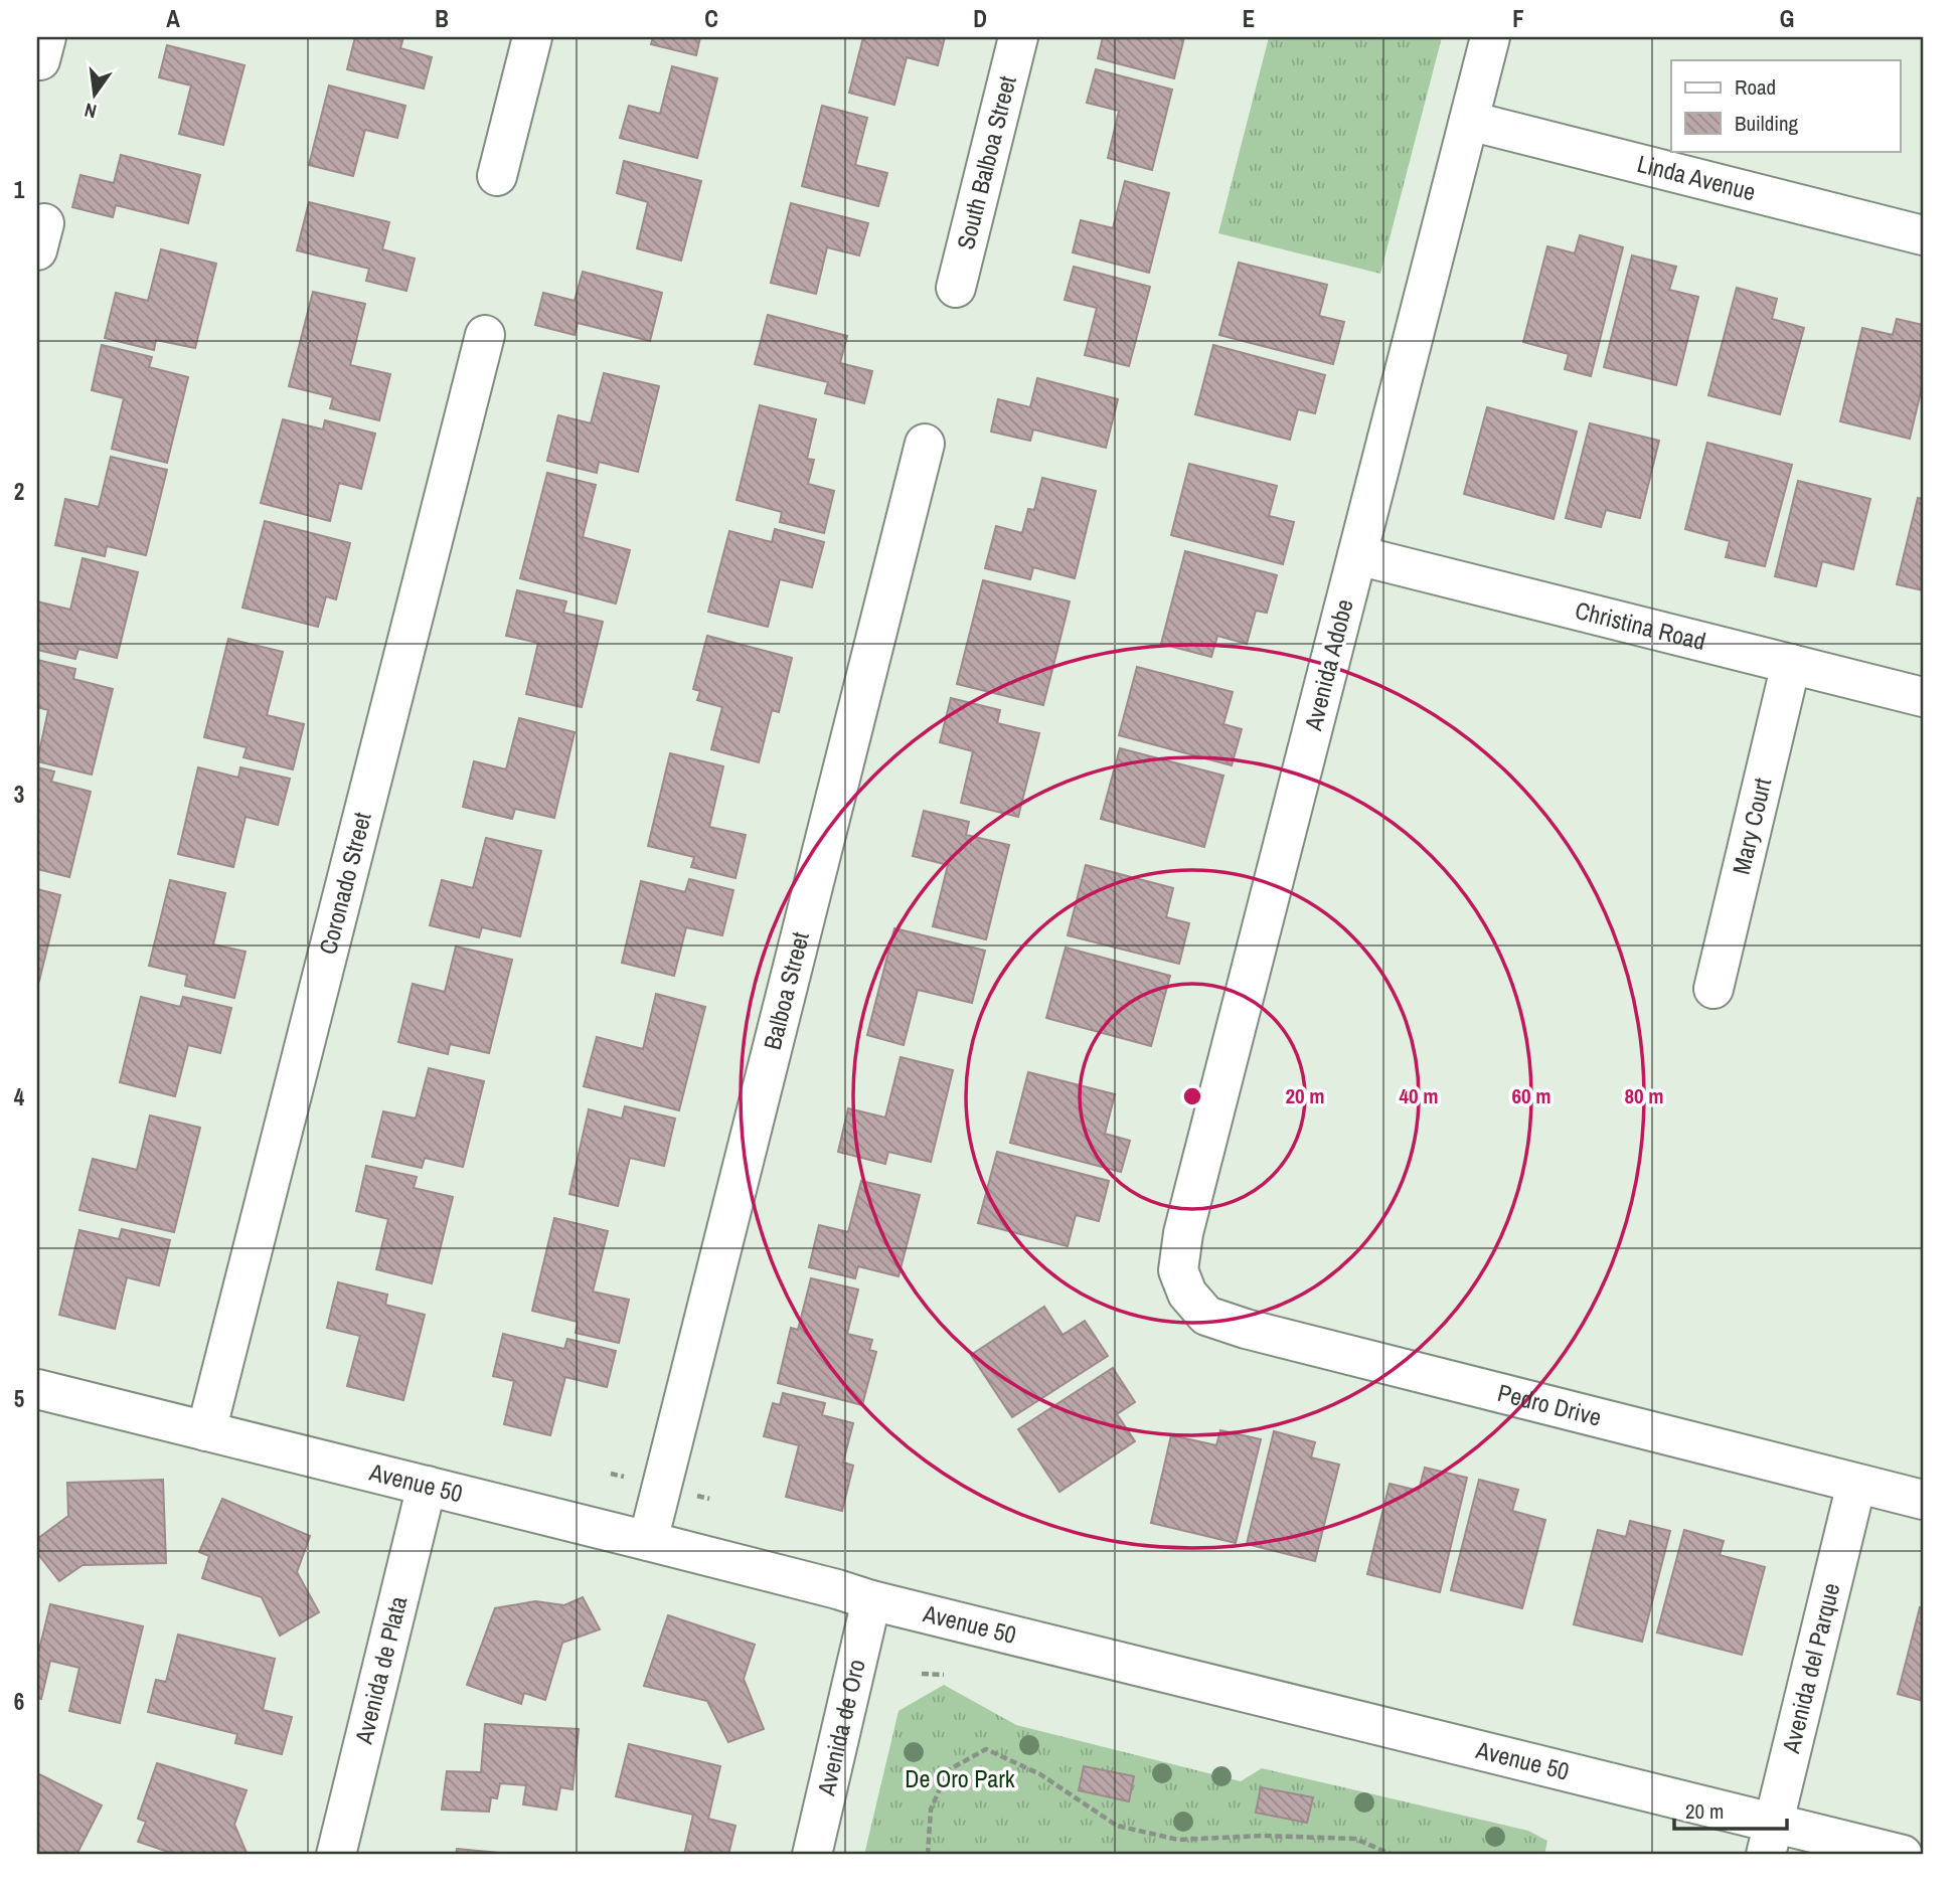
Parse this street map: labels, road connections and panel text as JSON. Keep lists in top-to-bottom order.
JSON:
{
  "streets": {
    "street": [
      "South Balboa Street",
      "Linda Avenue",
      "Christina Road",
      "Avenida Adobe",
      "Mary Court",
      "Coronado Street",
      "Balboa Street",
      "Pedro Drive",
      "Avenue 50",
      "Avenida del Parque",
      "Avenida de Plata",
      "Avenida de Oro"
    ]
  },
  "crossings": [
    ["Linda Avenue", "Avenida Adobe"],
    ["Christina Road", "Avenida Adobe"],
    ["Christina Road", "Mary Court"],
    ["Avenida Adobe", "Pedro Drive"],
    ["Coronado Street", "Avenue 50"],
    ["Balboa Street", "Avenue 50"],
    ["Pedro Drive", "Avenida del Parque"],
    ["Avenue 50", "Avenida del Parque"],
    ["Avenue 50", "Avenida de Plata"],
    ["Avenue 50", "Avenida de Oro"]
  ],
  "parks": ["De Oro Park"],
  "legend": ["Road", "Building"],
  "scale_bar": "20 m",
  "north": "bottom",
  "grid": {
    "columns": [
      "A",
      "B",
      "C",
      "D",
      "E",
      "F",
      "G"
    ],
    "rows": [
      "1",
      "2",
      "3",
      "4",
      "5",
      "6"
    ]
  },
  "rings": [
    "20 m",
    "40 m",
    "60 m",
    "80 m"
  ]
}
